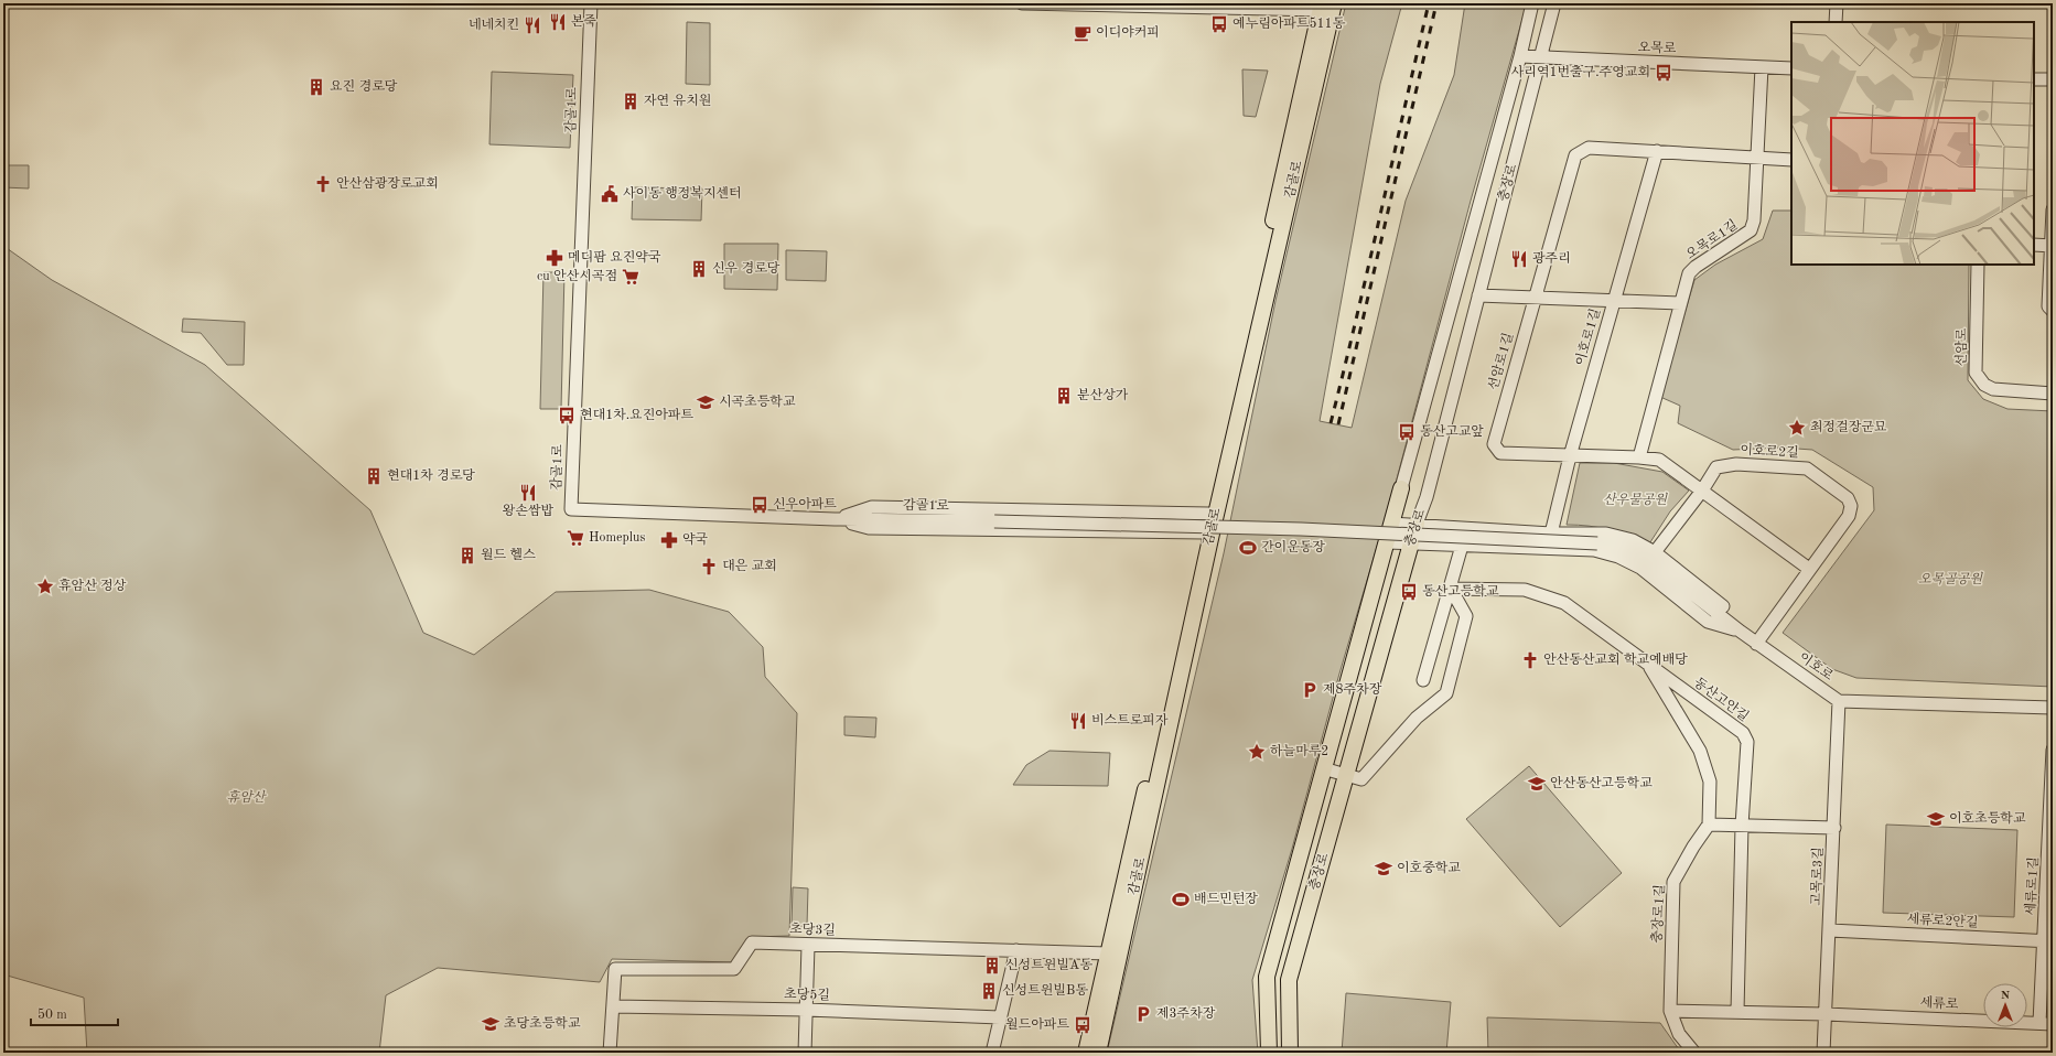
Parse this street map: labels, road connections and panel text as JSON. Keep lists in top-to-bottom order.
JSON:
{
  "streets": {
    "main road": ["감골로", "충장로"],
    "street": [
      "오목로",
      "감골1로",
      "오목로1길",
      "이호로1길",
      "선암로",
      "선암로1길",
      "이호로2길",
      "이호로",
      "동산고안길",
      "고목로3길",
      "세류로1길",
      "충장로1길",
      "세류로2안길",
      "초당3길",
      "초당5길",
      "세류로"
    ]
  },
  "crossings": [
    ["오목로", "충장로"],
    ["오목로", "오목로1길"],
    ["감골1로", "이호로"],
    ["감골로", "초당3길"],
    ["오목로1길", "선암로1길"],
    ["이호로1길", "선암로1길"],
    ["선암로1길", "이호로2길"],
    ["이호로2길", "이호로"],
    ["이호로", "고목로3길"],
    ["고목로3길", "세류로2안길"],
    ["고목로3길", "세류로"],
    ["세류로1길", "세류로2안길"],
    ["세류로1길", "세류로"],
    ["초당3길", "초당5길"]
  ],
  "parks": ["산우물공원", "오목골공원", "휴암산"],
  "places": {
    "restaurant": [
      "본죽",
      "네네치킨",
      "광주리",
      "왕손쌈밥",
      "비스트로피자"
    ],
    "bus stop": [
      "예누림아파트511동",
      "사리역1번출구.주영교회",
      "현대1차.요진아파트",
      "동산고교앞",
      "신우아파트",
      "동산고등학교",
      "월드아파트"
    ],
    "cafe": ["이디야커피"],
    "building": [
      "요진 경로당",
      "자연 유치원",
      "신우 경로당",
      "분산상가",
      "현대1차 경로당",
      "월드 헬스",
      "신성트윈빌A동",
      "신성트윈빌B동"
    ],
    "church": ["안산삼광장로교회", "대은 교회", "안산동산교회 학교예배당"],
    "public building": ["사이동 행정복지센터"],
    "pharmacy": ["메디팜 요진약국", "약국"],
    "supermarket": ["cu 안산시곡점", "Homeplus"],
    "school or university": [
      "시곡초등학교",
      "안산동산고등학교",
      "이호초등학교",
      "이호중학교",
      "초당초등학교"
    ],
    "place": ["최정걸장군묘", "휴암산 정상", "하늘마루2"],
    "sports": ["간이운동장", "배드민턴장"],
    "parking": ["제8주차장", "제3주차장"]
  },
  "scale_bar": "50 m",
  "north": "top"
}
